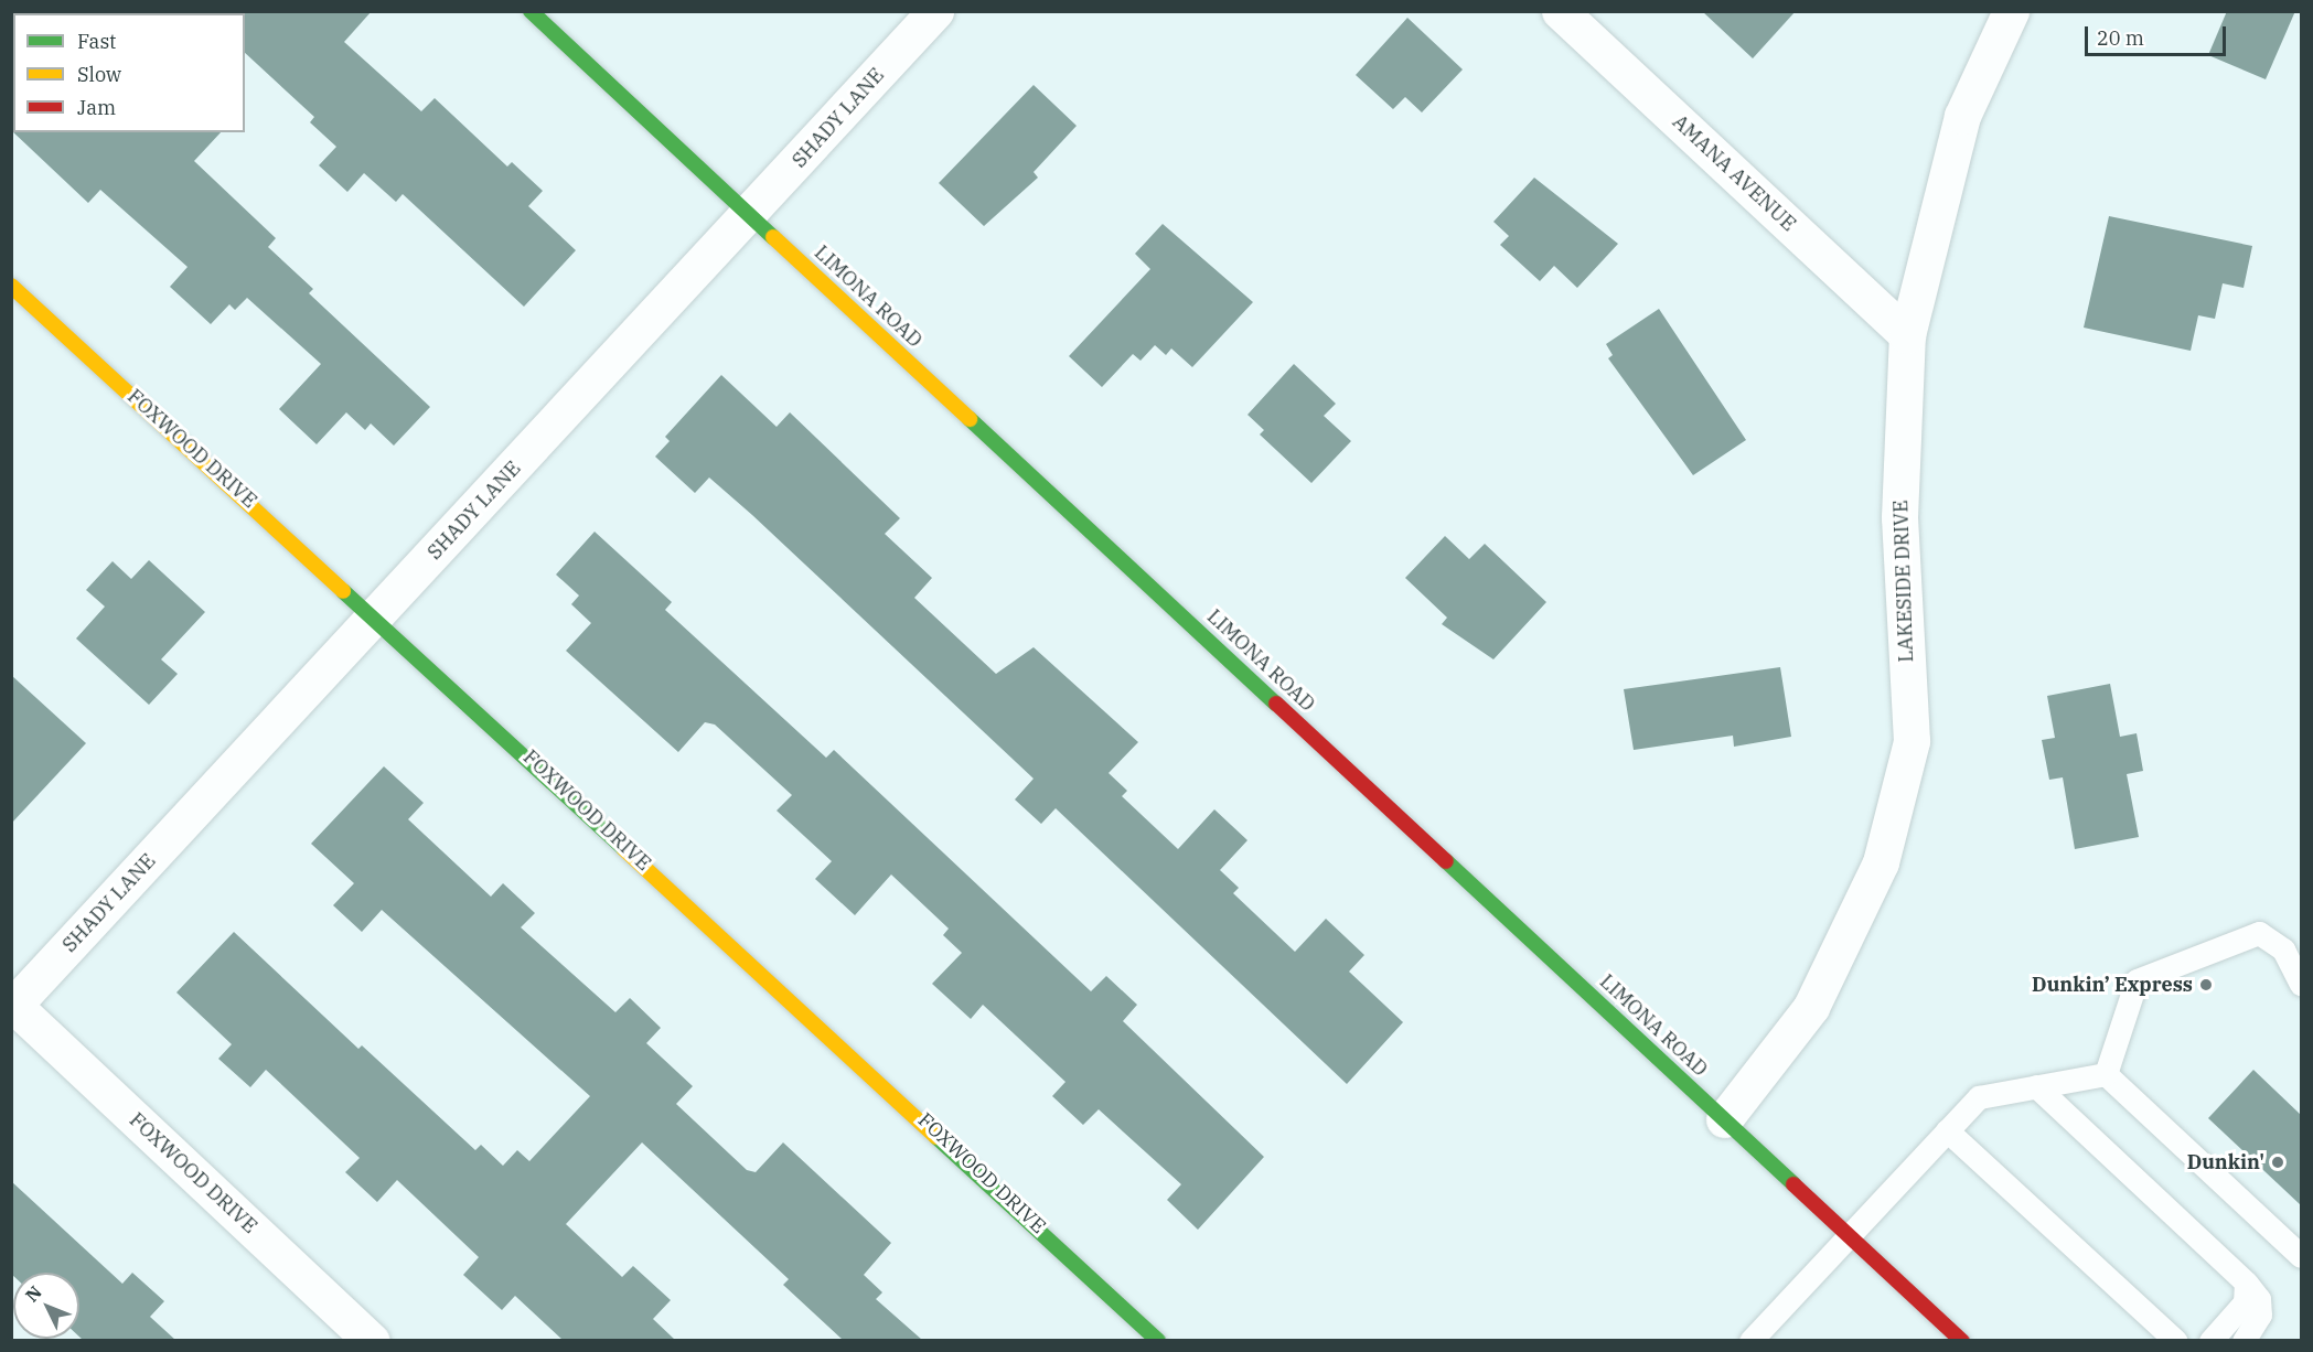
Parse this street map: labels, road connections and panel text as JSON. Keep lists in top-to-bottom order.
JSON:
{
  "streets": {
    "street": [
      "SHADY LANE",
      "AMANA AVENUE",
      "LIMONA ROAD",
      "FOXWOOD DRIVE",
      "LAKESIDE DRIVE"
    ]
  },
  "crossings": [
    ["SHADY LANE", "LIMONA ROAD"],
    ["SHADY LANE", "FOXWOOD DRIVE"],
    ["AMANA AVENUE", "LAKESIDE DRIVE"],
    ["LIMONA ROAD", "LAKESIDE DRIVE"]
  ],
  "places": ["Dunkin’ Express", "Dunkin'"],
  "legend": ["Fast", "Slow", "Jam"],
  "scale_bar": "20 m",
  "north": "top left"
}
